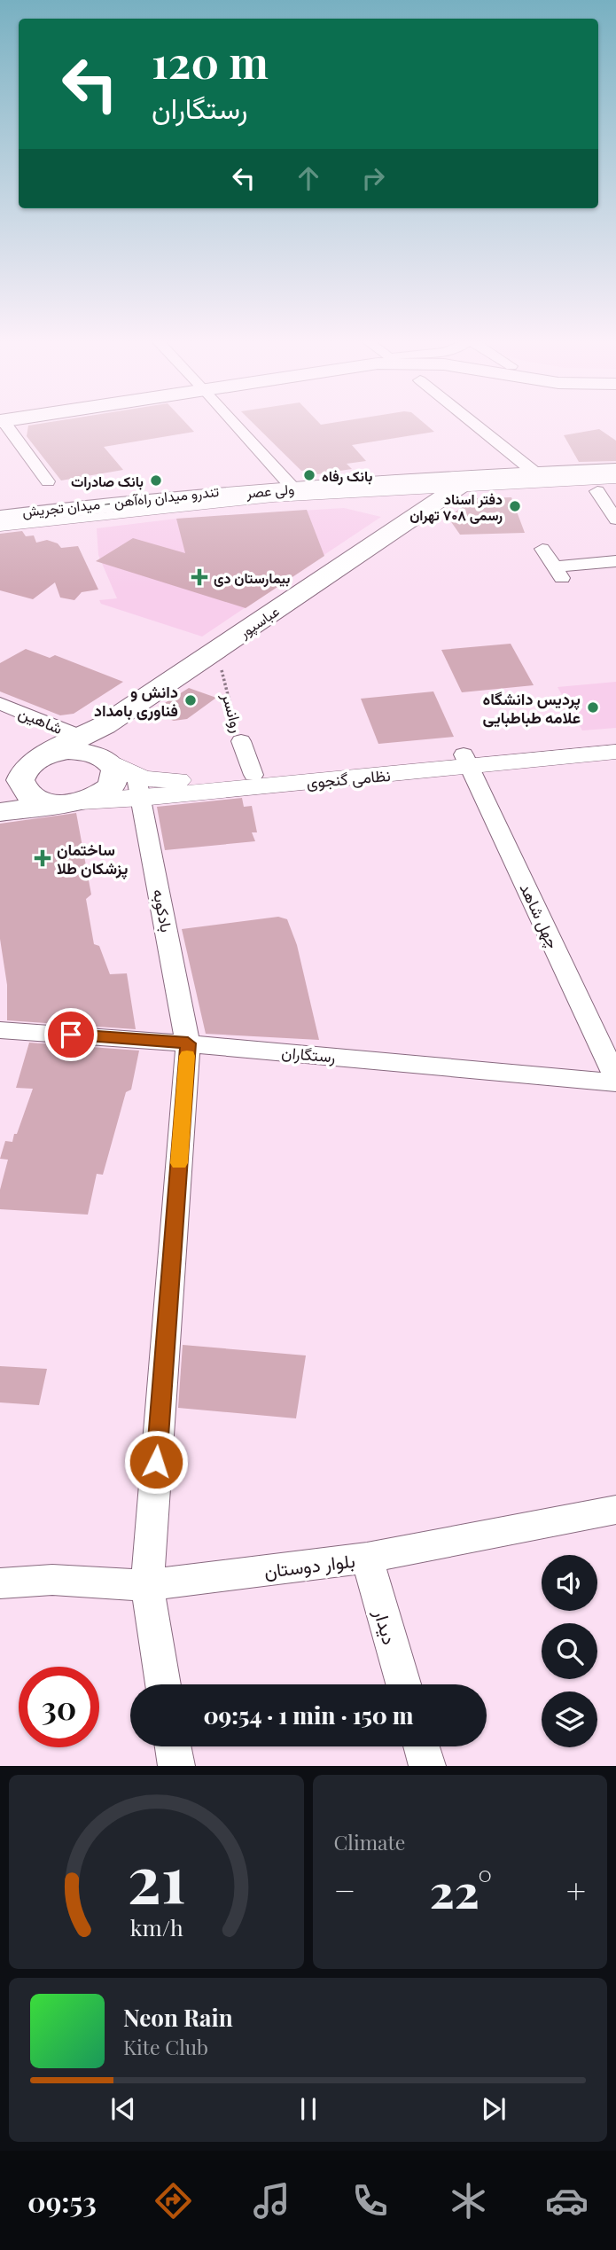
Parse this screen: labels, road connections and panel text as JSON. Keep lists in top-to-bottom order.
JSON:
{
  "streets": {
    "main road": ["ولی عصر", "عباسپور"],
    "street": [
      "روانسر",
      "شاهین",
      "نظامی گنجوی",
      "بادکوبه",
      "چهل شاهد",
      "رستگاران",
      "بلوار دوستان",
      "دیدار"
    ],
    "lane": ["تندرو میدان راه‌آهن - میدان تجریش"]
  },
  "crossings": [
    ["ولی عصر", "تندرو میدان راه‌آهن - میدان تجریش"],
    ["ولی عصر", "عباسپور"],
    ["تندرو میدان راه‌آهن - میدان تجریش", "عباسپور"],
    ["عباسپور", "روانسر"],
    ["عباسپور", "شاهین"],
    ["روانسر", "نظامی گنجوی"],
    ["نظامی گنجوی", "بادکوبه"],
    ["نظامی گنجوی", "چهل شاهد"],
    ["بادکوبه", "رستگاران"],
    ["بادکوبه", "بلوار دوستان"],
    ["بلوار دوستان", "دیدار"]
  ],
  "places": {
    "other": [
      "بانک رفاه",
      "بانک صادرات",
      "دفتر اسناد رسمی ۷۰۸ تهران",
      "دانش و فناوری بامداد",
      "پردیس دانشگاه علامه طباطبایی"
    ],
    "health": ["بیمارستان دی", "ساختمان پزشکان طلا"]
  },
  "page": {
    "turn": ["120 m", "رستگاران"],
    "limit": "30",
    "trip": "09:54 · 1 min · 150 m",
    "tile": "Climate",
    "heat": ["−", "22°", "+"],
    "song": ["Neon Rain", "Kite Club"],
    "tabs": "09:53",
    "gauge": ["21", "km/h"]
  }
}
